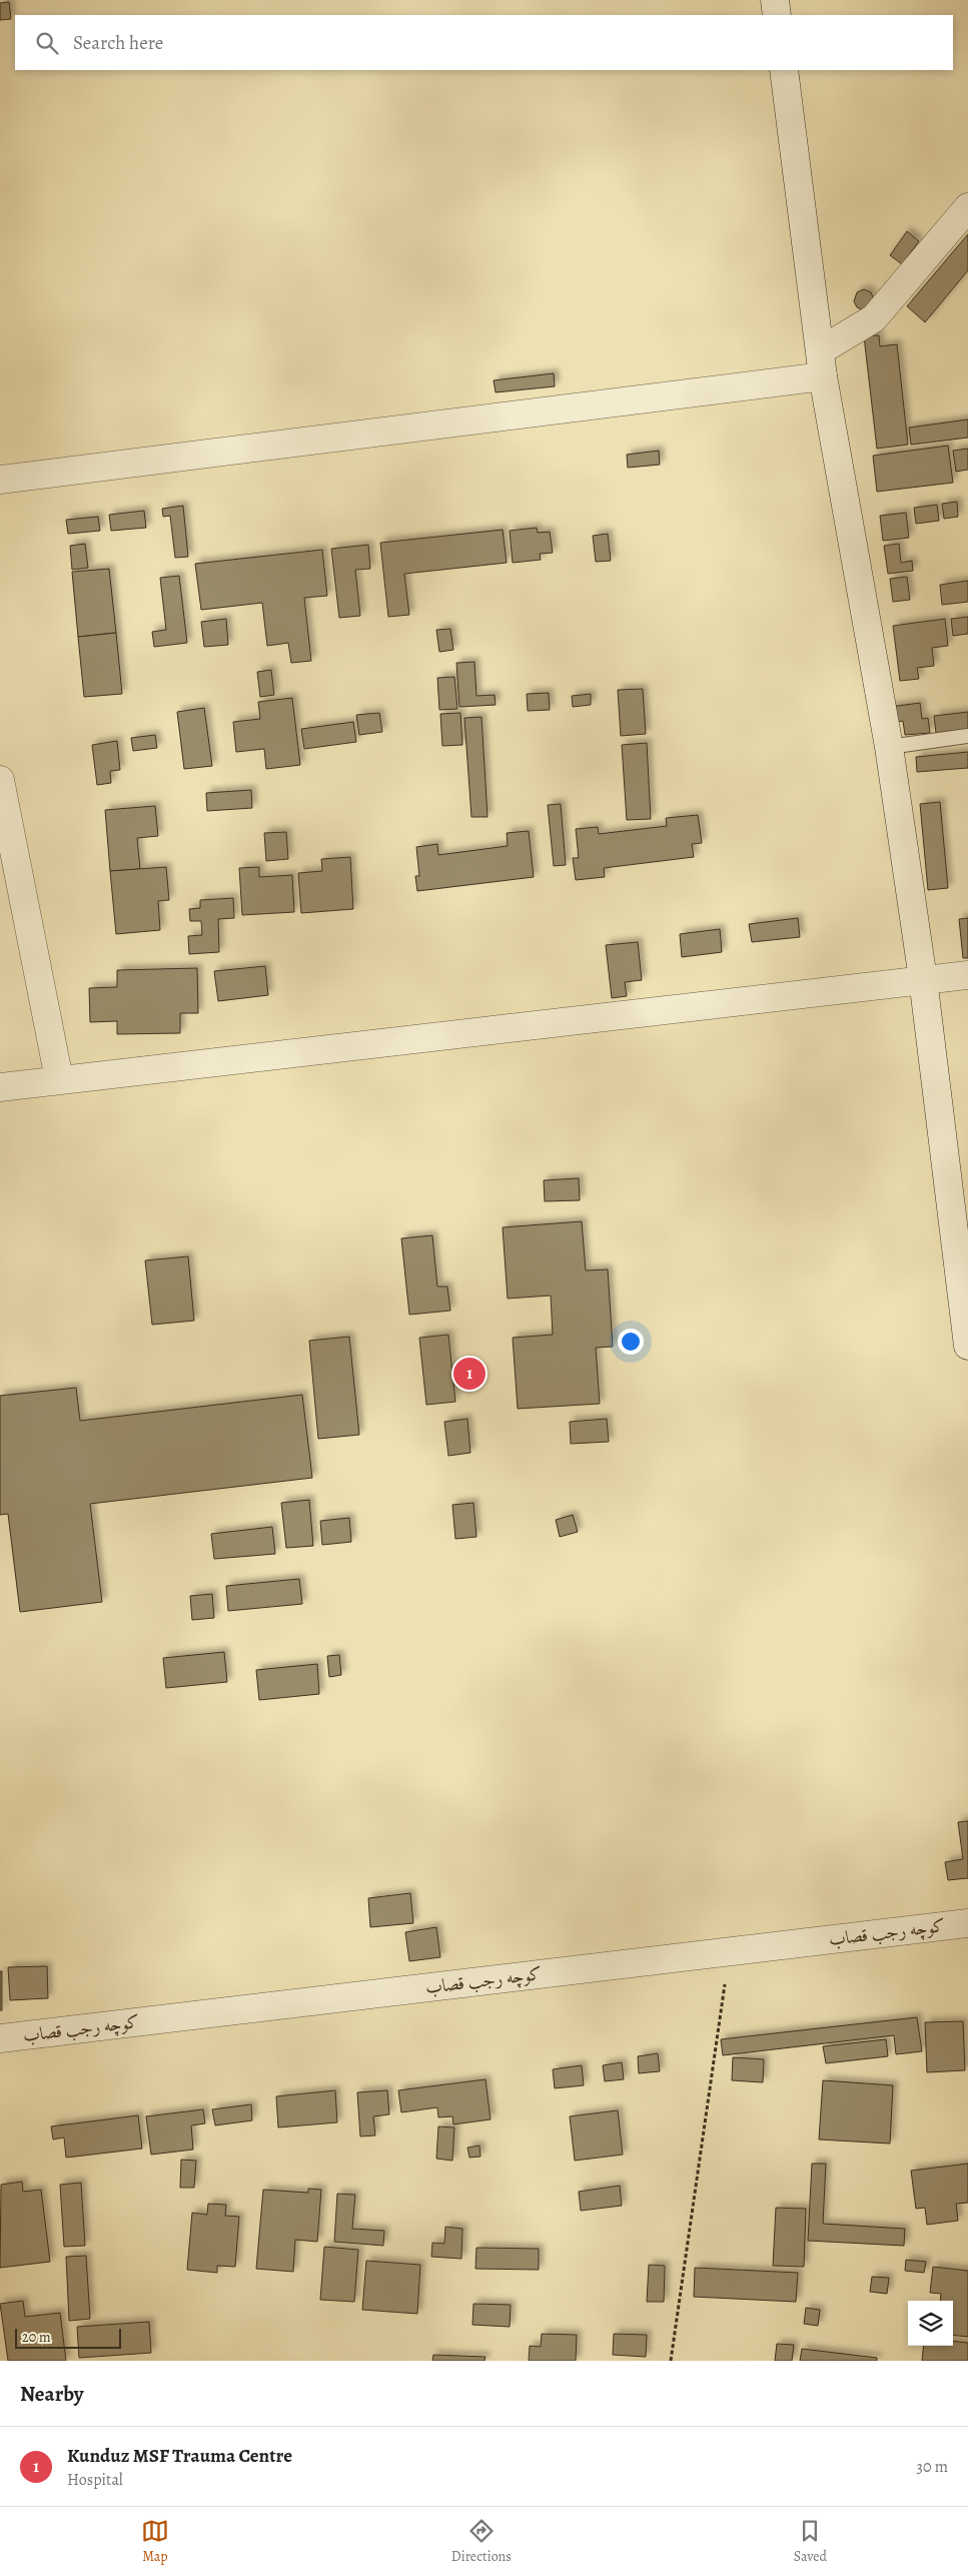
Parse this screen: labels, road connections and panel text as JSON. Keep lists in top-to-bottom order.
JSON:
{
  "streets": {
    "street": ["کوچه رجب قصاب"]
  },
  "scale_bar": "20 m",
  "page": {
    "search": "Search here",
    "pins": "1",
    "scale": "20 m",
    "heading": "Nearby",
    "list": [
      {
        "mark": "1",
        "name": "Kunduz MSF Trauma Centre",
        "note": "Hospital",
        "value": "30 m"
      }
    ],
    "nav": ["Map", "Directions", "Saved"]
  }
}
